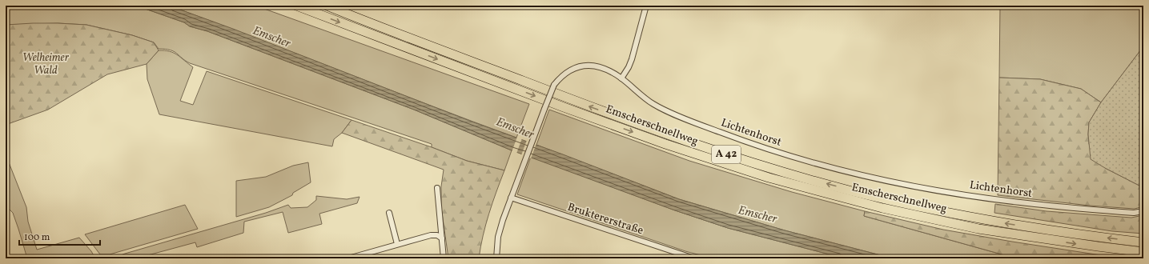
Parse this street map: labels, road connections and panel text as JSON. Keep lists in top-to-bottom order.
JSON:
{
  "streets": {
    "highway": ["Emscherschnellweg", "A 42"],
    "street": ["Lichtenhorst", "Bruktererstraße"]
  },
  "crossings": [
    ["Lichtenhorst", "Bruktererstraße"]
  ],
  "water": ["Emscher"],
  "parks": ["Welheimer Wald"],
  "scale_bar": "100 m"
}
